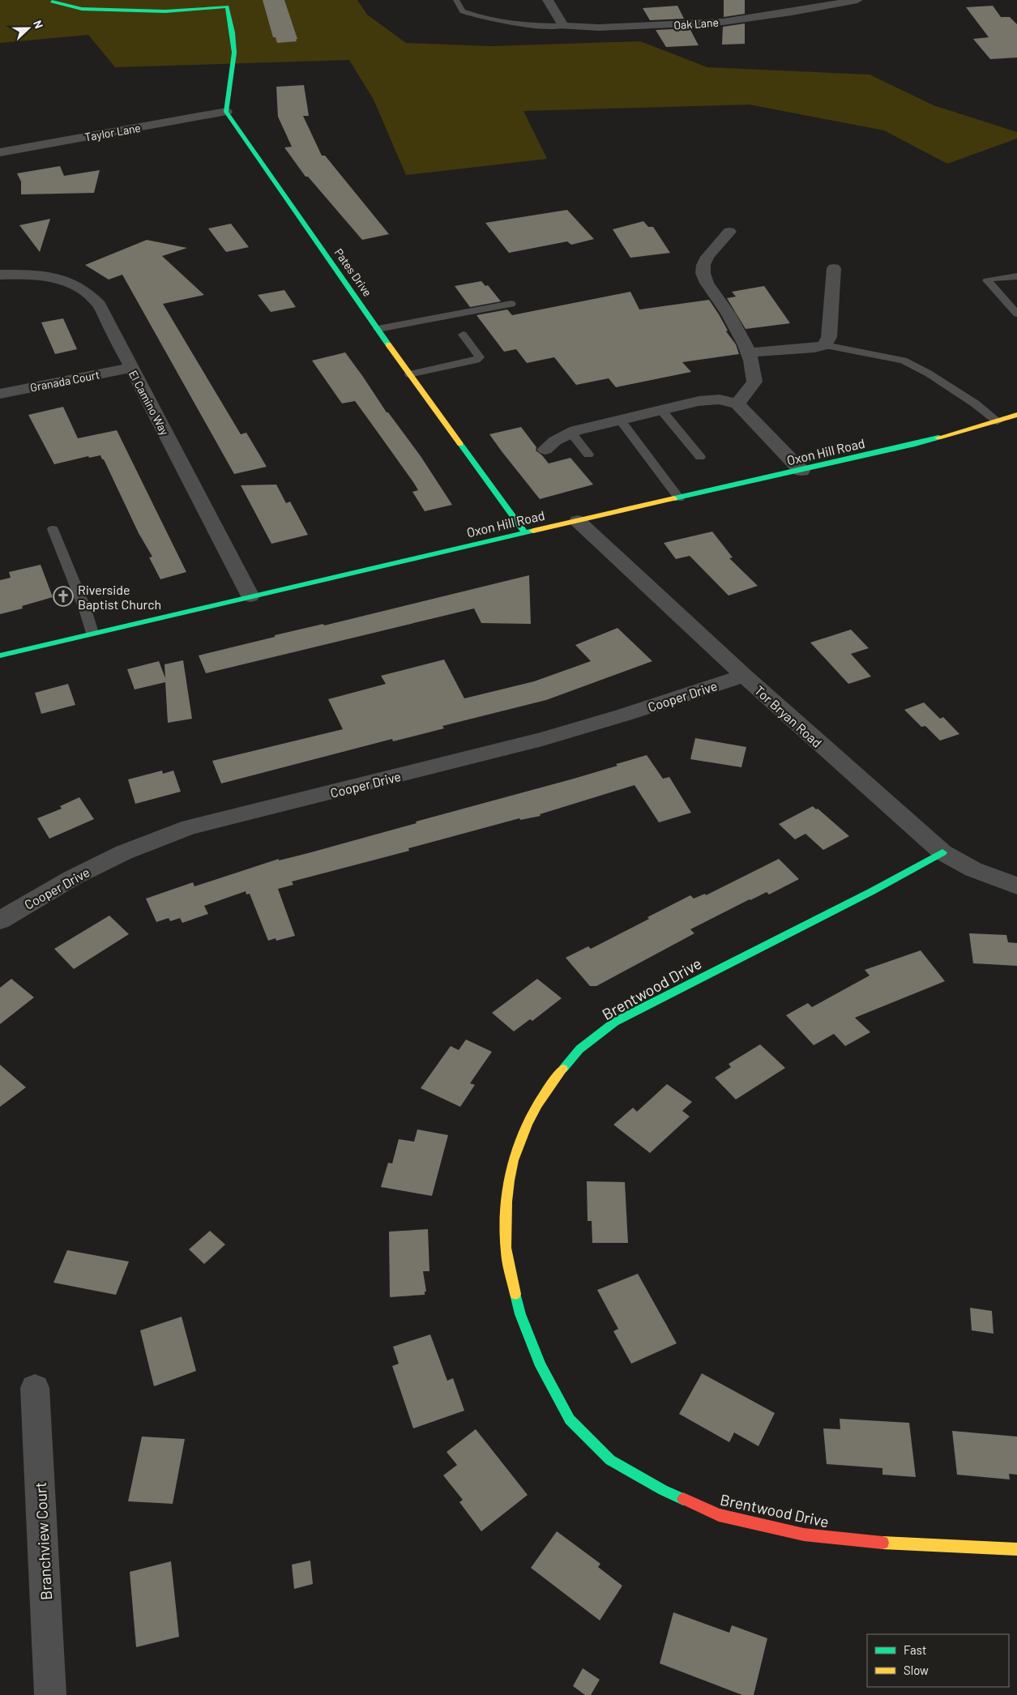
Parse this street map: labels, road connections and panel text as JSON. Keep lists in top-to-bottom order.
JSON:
{
  "streets": {
    "street": [
      "Oak Lane",
      "Taylor Lane",
      "Pates Drive",
      "Granada Court",
      "El Camino Way",
      "Oxon Hill Road",
      "Cooper Drive",
      "Tor Bryan Road",
      "Brentwood Drive",
      "Branchview Court"
    ]
  },
  "crossings": [
    ["Taylor Lane", "Pates Drive"],
    ["Pates Drive", "Oxon Hill Road"],
    ["Granada Court", "El Camino Way"],
    ["El Camino Way", "Oxon Hill Road"],
    ["Oxon Hill Road", "Tor Bryan Road"],
    ["Cooper Drive", "Tor Bryan Road"],
    ["Tor Bryan Road", "Brentwood Drive"]
  ],
  "places": {
    "church": ["Riverside Baptist Church"]
  },
  "legend": ["Fast", "Slow"],
  "north": "right"
}
